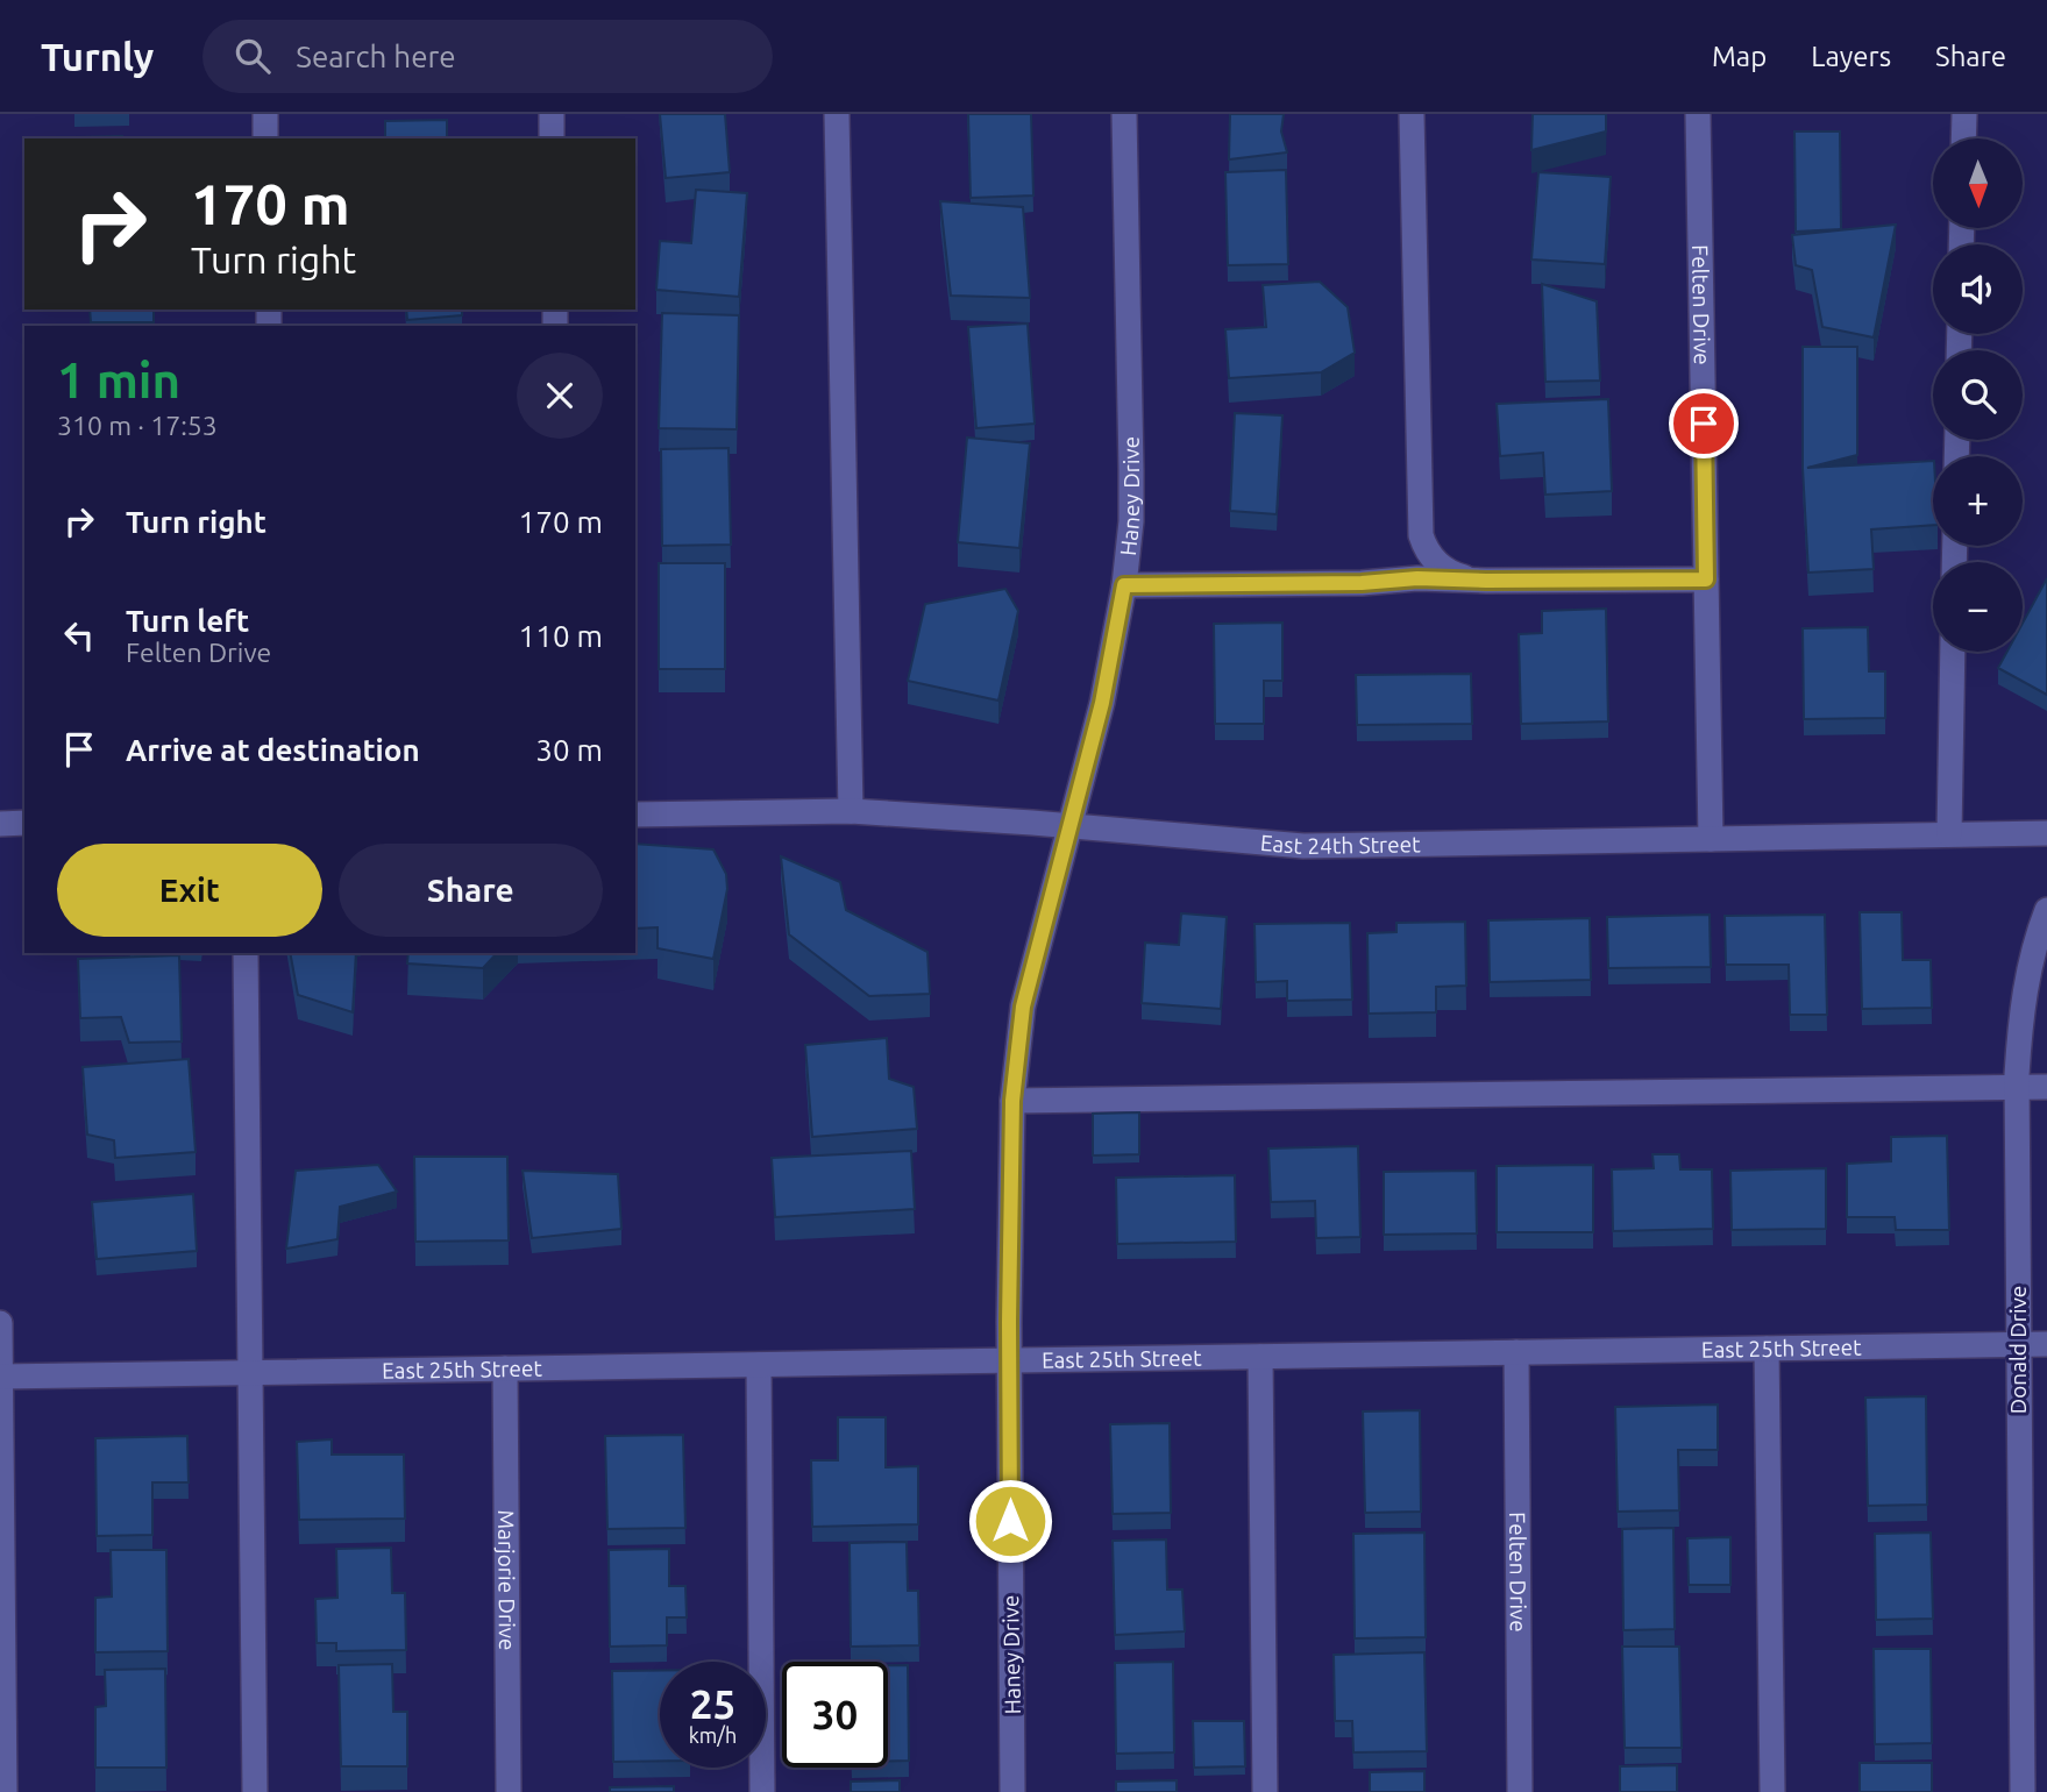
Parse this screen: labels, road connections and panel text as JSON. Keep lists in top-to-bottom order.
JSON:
{
  "streets": {
    "street": [
      "Felten Drive",
      "Haney Drive",
      "East 24th Street",
      "East 25th Street",
      "Donald Drive",
      "Marjorie Drive"
    ]
  },
  "crossings": [
    ["Felten Drive", "East 24th Street"],
    ["Felten Drive", "East 25th Street"],
    ["Haney Drive", "East 24th Street"],
    ["Haney Drive", "East 25th Street"],
    ["East 25th Street", "Donald Drive"],
    ["East 25th Street", "Marjorie Drive"]
  ],
  "north": "bottom",
  "page": {
    "header": "Turnly",
    "search": "Search here",
    "nav": ["Map", "Layers", "Share"],
    "map_buttons": ["+", "−"],
    "turn": ["170 m", "Turn right"],
    "heading": ["1 min", "310 m · 17:53"],
    "list": [
      {
        "name": "Turn right",
        "value": "170 m"
      },
      {
        "name": "Turn left",
        "note": "Felten Drive",
        "value": "110 m"
      },
      {
        "name": "Arrive at destination",
        "value": "30 m"
      }
    ],
    "buttons": ["Exit", "Share"],
    "speed": "25 km/h",
    "limit": "30"
  }
}
